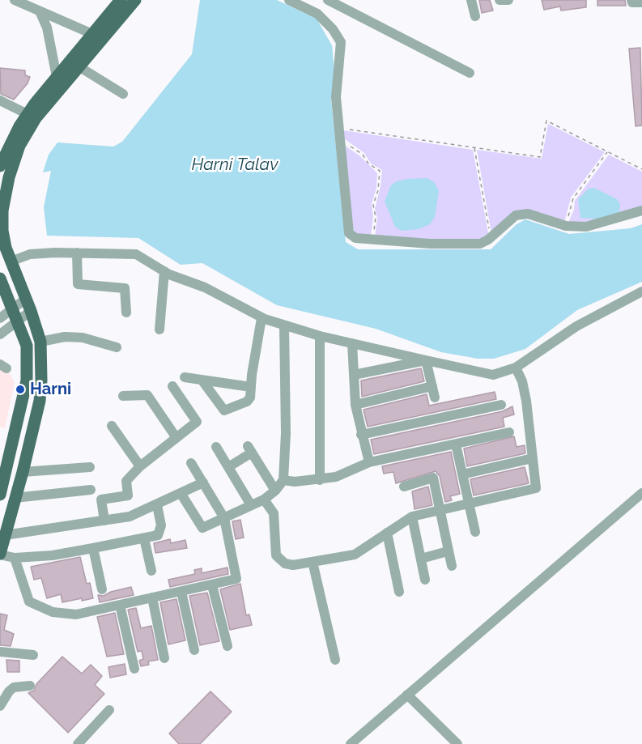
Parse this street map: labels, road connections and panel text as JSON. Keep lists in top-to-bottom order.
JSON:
{
  "water": ["Harni Talav"],
  "places": ["Harni"]
}
